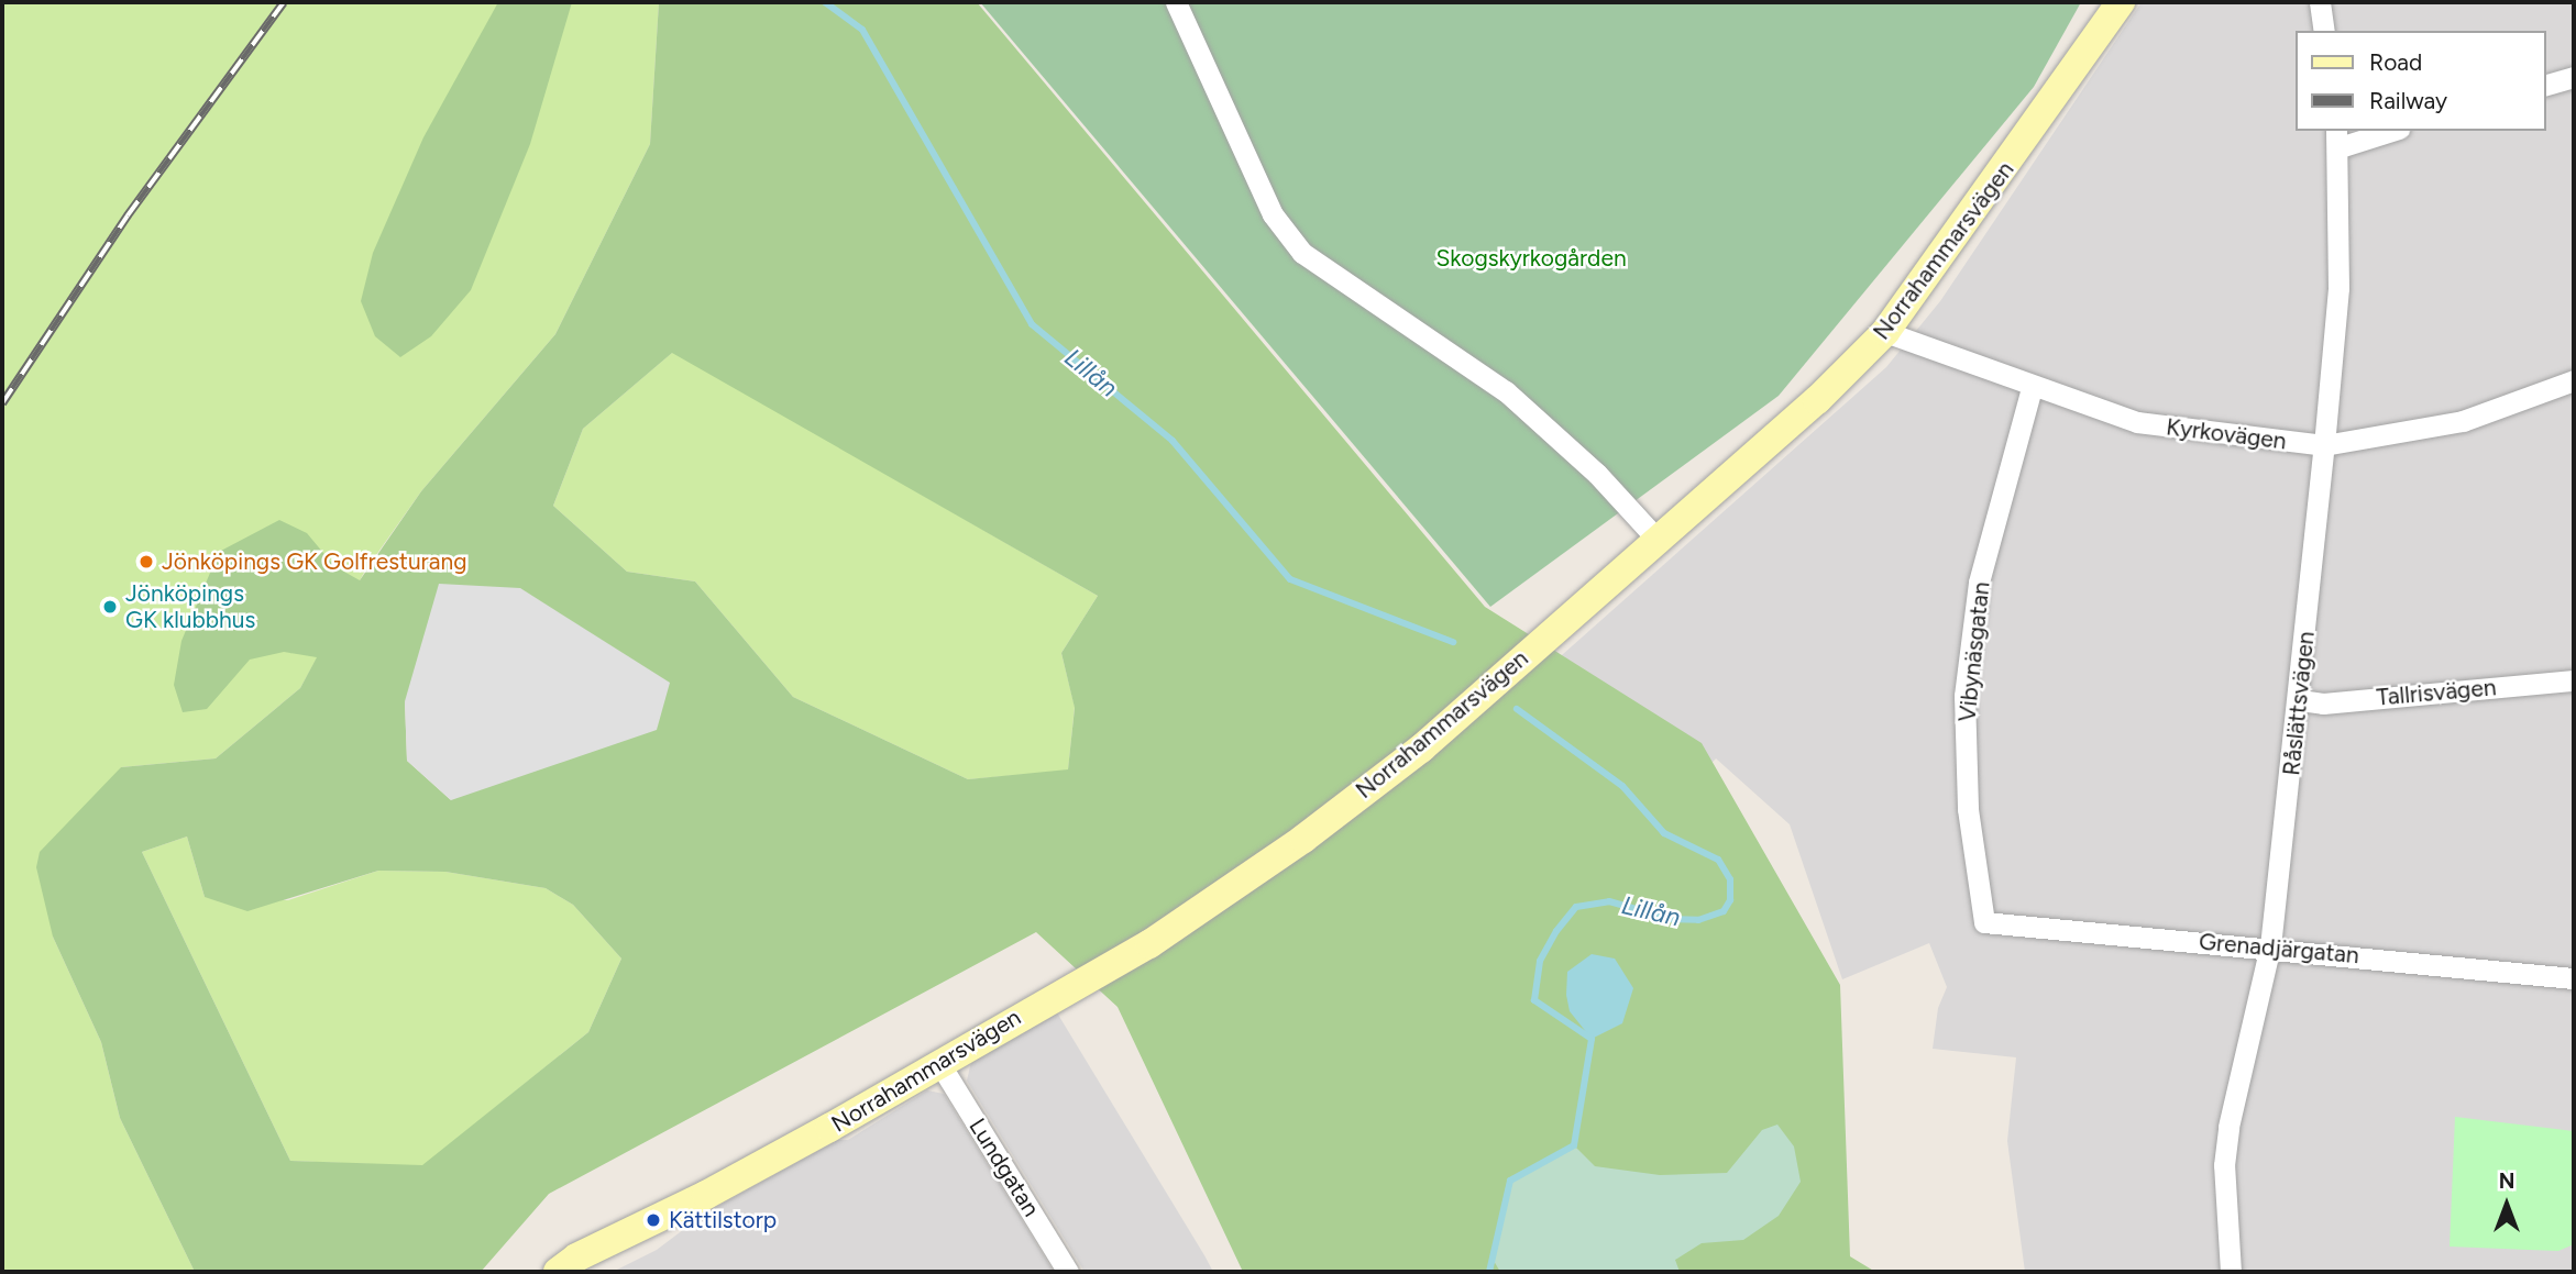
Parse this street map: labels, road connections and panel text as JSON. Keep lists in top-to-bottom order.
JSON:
{
  "streets": {
    "street": [
      "Norrahammarsvägen",
      "Kyrkovägen",
      "Vibynäsgatan",
      "Tallrisvägen",
      "Råslättsvägen",
      "Grenadjärgatan",
      "Lundgatan"
    ]
  },
  "crossings": [
    ["Norrahammarsvägen", "Kyrkovägen"],
    ["Norrahammarsvägen", "Lundgatan"],
    ["Kyrkovägen", "Vibynäsgatan"],
    ["Kyrkovägen", "Råslättsvägen"],
    ["Vibynäsgatan", "Grenadjärgatan"],
    ["Tallrisvägen", "Råslättsvägen"],
    ["Råslättsvägen", "Grenadjärgatan"]
  ],
  "water": ["Lillån"],
  "parks": ["Skogskyrkogården"],
  "places": ["Jönköpings GK Golfresturang", "Jönköpings GK klubbhus", "Kättilstorp"],
  "legend": ["Road", "Railway"],
  "north": "top"
}
